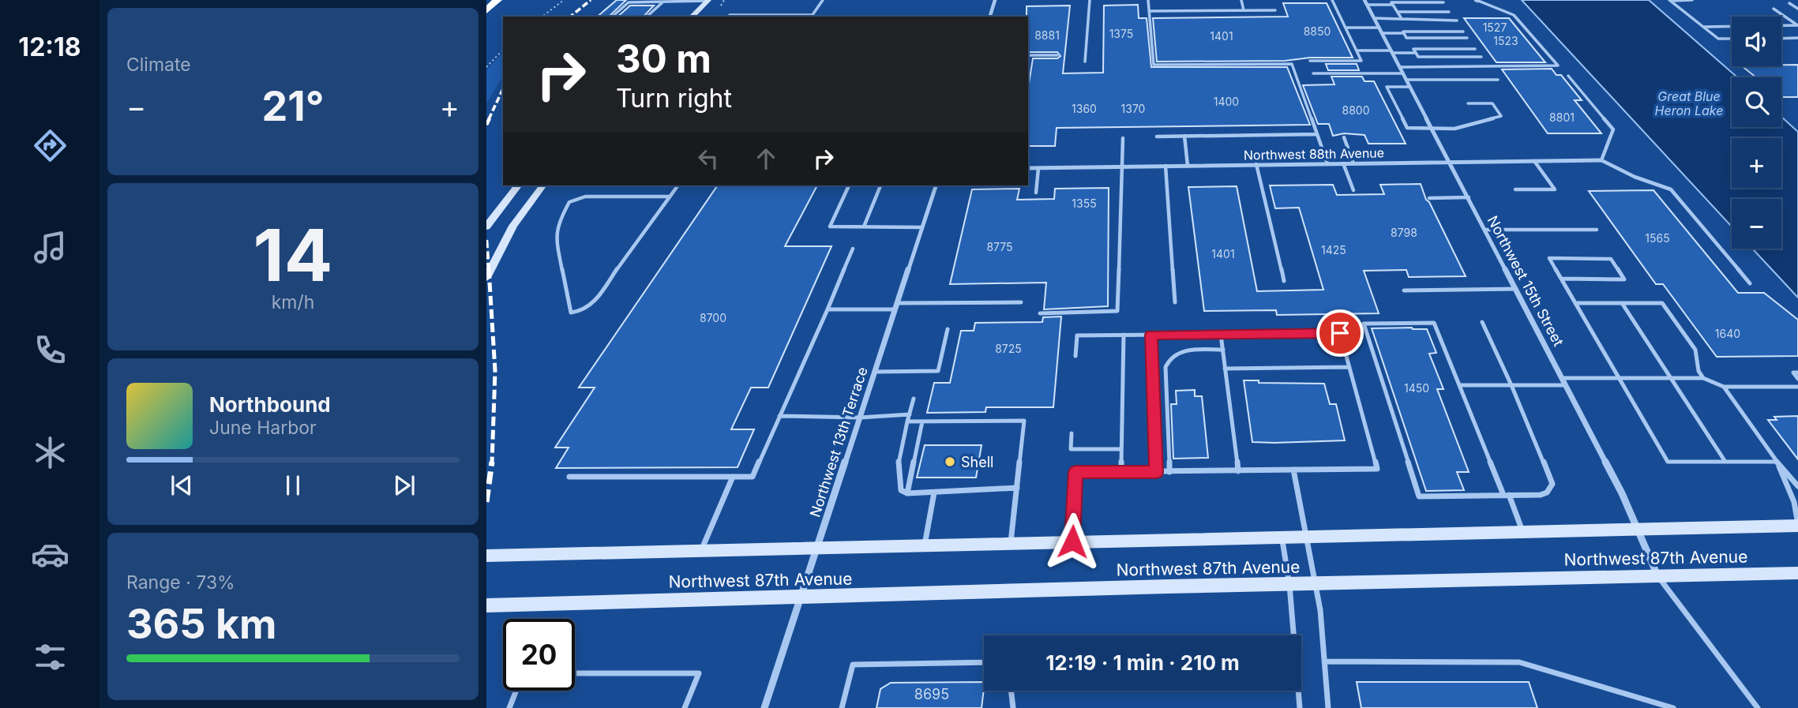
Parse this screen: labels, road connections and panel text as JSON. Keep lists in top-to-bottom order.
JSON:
{
  "streets": {
    "main road": ["Northwest 87th Avenue"],
    "street": ["Northwest 88th Avenue", "Northwest 15th Street", "Northwest 13th Terrace"]
  },
  "crossings": [
    ["Northwest 88th Avenue", "Northwest 15th Street"],
    ["Northwest 15th Street", "Northwest 87th Avenue"],
    ["Northwest 13th Terrace", "Northwest 87th Avenue"]
  ],
  "water": ["Great Blue Heron Lake"],
  "places": ["Shell"],
  "house_numbers": [
    "1527",
    "8850",
    "1375",
    "8881",
    "1401",
    "1523",
    "1400",
    "1360",
    "1370",
    "8800",
    "8801",
    "1355",
    "8798",
    "1565",
    "8775",
    "1425",
    "1401",
    "8700",
    "1640",
    "8725",
    "1450",
    "8695"
  ],
  "page": {
    "tabs": "12:18",
    "tile": [
      "Climate",
      ["14", "km/h"],
      ["Range · 73%", "365 km"]
    ],
    "map_buttons": ["+", "−"],
    "turn": ["30 m", "Turn right"],
    "heat": ["−", "21°", "+"],
    "song": ["Northbound", "June Harbor"],
    "limit": "20",
    "trip": "12:19 · 1 min · 210 m"
  }
}
